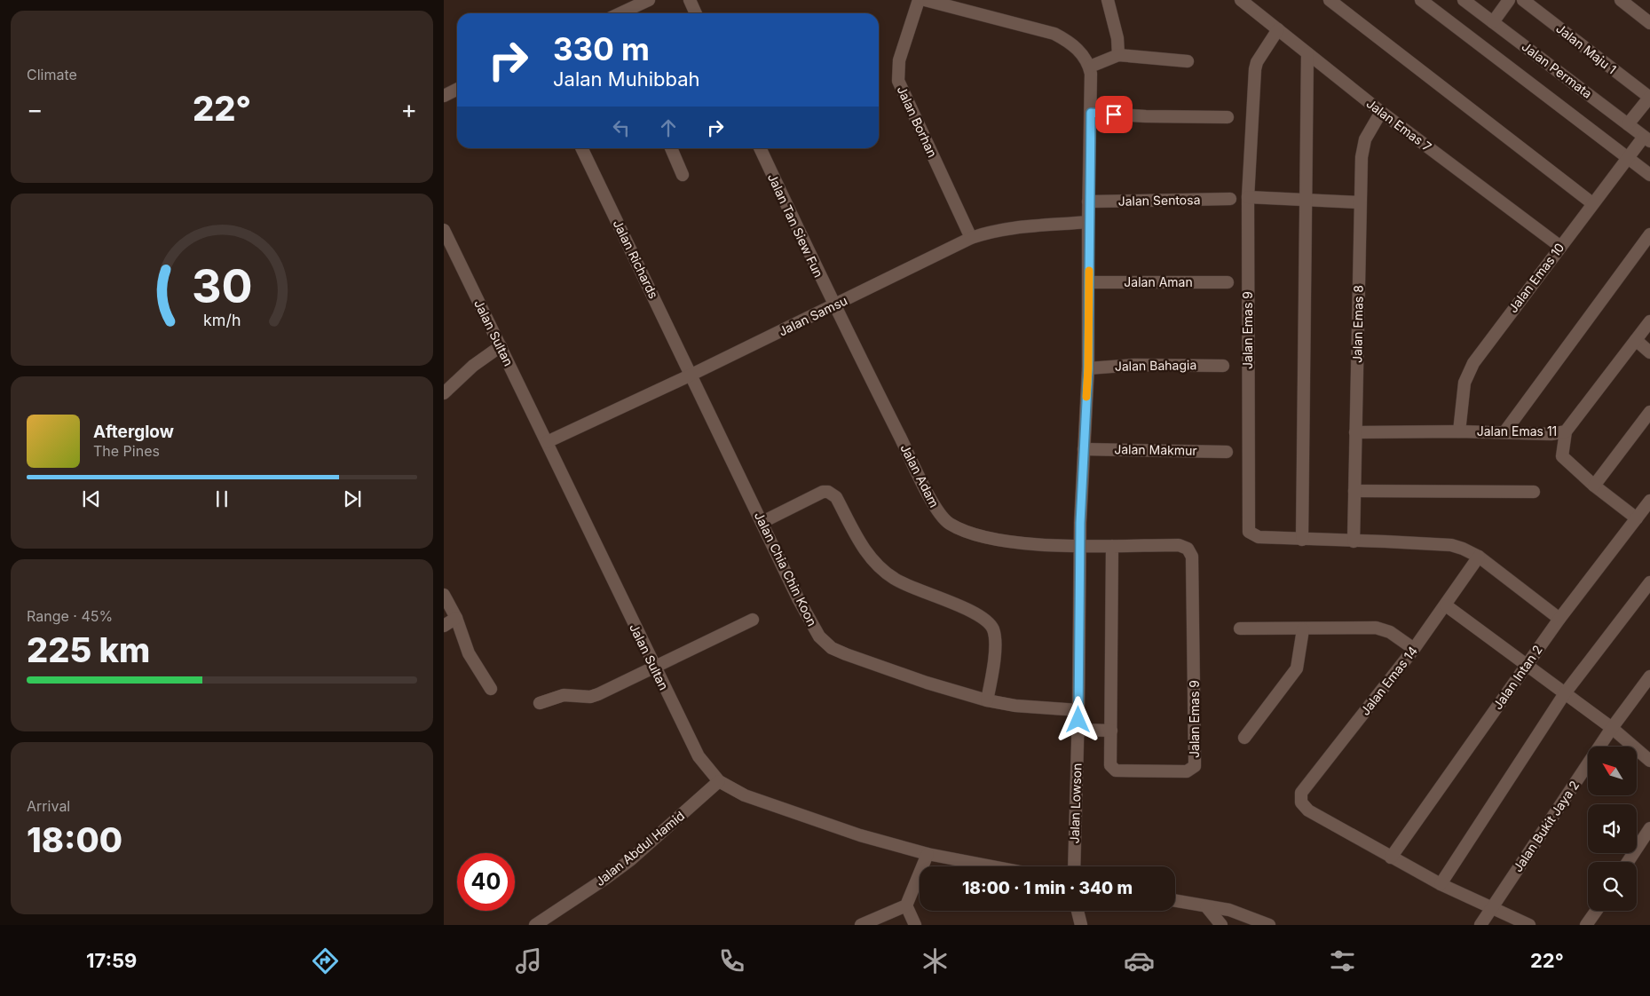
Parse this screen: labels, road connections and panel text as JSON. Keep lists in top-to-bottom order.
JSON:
{
  "streets": {
    "street": [
      "Jalan Maju 1",
      "Jalan Permata",
      "Jalan Borhan",
      "Jalan Emas 7",
      "Jalan Sentosa",
      "Jalan Tan Siew Fun",
      "Jalan Richards",
      "Jalan Emas 10",
      "Jalan Aman",
      "Jalan Samsu",
      "Jalan Emas 8",
      "Jalan Emas 9",
      "Jalan Sultan",
      "Jalan Bahagia",
      "Jalan Emas 11",
      "Jalan Makmur",
      "Jalan Adam",
      "Jalan Chia Chin Koon",
      "Jalan Intan 2",
      "Jalan Emas 14",
      "Jalan Lowson",
      "Jalan Bukit Jaya 2",
      "Jalan Abdul Hamid"
    ]
  },
  "crossings": [
    ["Jalan Permata", "Jalan Emas 10"],
    ["Jalan Borhan", "Jalan Samsu"],
    ["Jalan Emas 7", "Jalan Emas 10"],
    ["Jalan Emas 7", "Jalan Emas 8"],
    ["Jalan Emas 7", "Jalan Emas 9"],
    ["Jalan Sentosa", "Jalan Lowson"],
    ["Jalan Tan Siew Fun", "Jalan Samsu"],
    ["Jalan Tan Siew Fun", "Jalan Adam"],
    ["Jalan Richards", "Jalan Samsu"],
    ["Jalan Richards", "Jalan Chia Chin Koon"],
    ["Jalan Emas 10", "Jalan Emas 11"],
    ["Jalan Aman", "Jalan Lowson"],
    ["Jalan Samsu", "Jalan Sultan"],
    ["Jalan Samsu", "Jalan Adam"],
    ["Jalan Samsu", "Jalan Chia Chin Koon"],
    ["Jalan Samsu", "Jalan Lowson"],
    ["Jalan Emas 8", "Jalan Emas 9"],
    ["Jalan Emas 8", "Jalan Emas 11"],
    ["Jalan Emas 9", "Jalan Adam"],
    ["Jalan Emas 9", "Jalan Intan 2"],
    ["Jalan Emas 9", "Jalan Emas 14"],
    ["Jalan Emas 9", "Jalan Lowson"],
    ["Jalan Sultan", "Jalan Abdul Hamid"],
    ["Jalan Bahagia", "Jalan Lowson"],
    ["Jalan Makmur", "Jalan Lowson"],
    ["Jalan Adam", "Jalan Lowson"],
    ["Jalan Chia Chin Koon", "Jalan Lowson"],
    ["Jalan Intan 2", "Jalan Emas 14"]
  ],
  "north": "top left",
  "page": {
    "tile": [
      "Climate",
      ["Range · 45%", "225 km"],
      ["Arrival", "18:00"]
    ],
    "turn": ["330 m", "Jalan Muhibbah"],
    "heat": ["−", "22°", "+"],
    "song": ["Afterglow", "The Pines"],
    "limit": "40",
    "trip": "18:00 · 1 min · 340 m",
    "tabs": ["17:59", "22°"],
    "gauge": ["30", "km/h"]
  }
}
